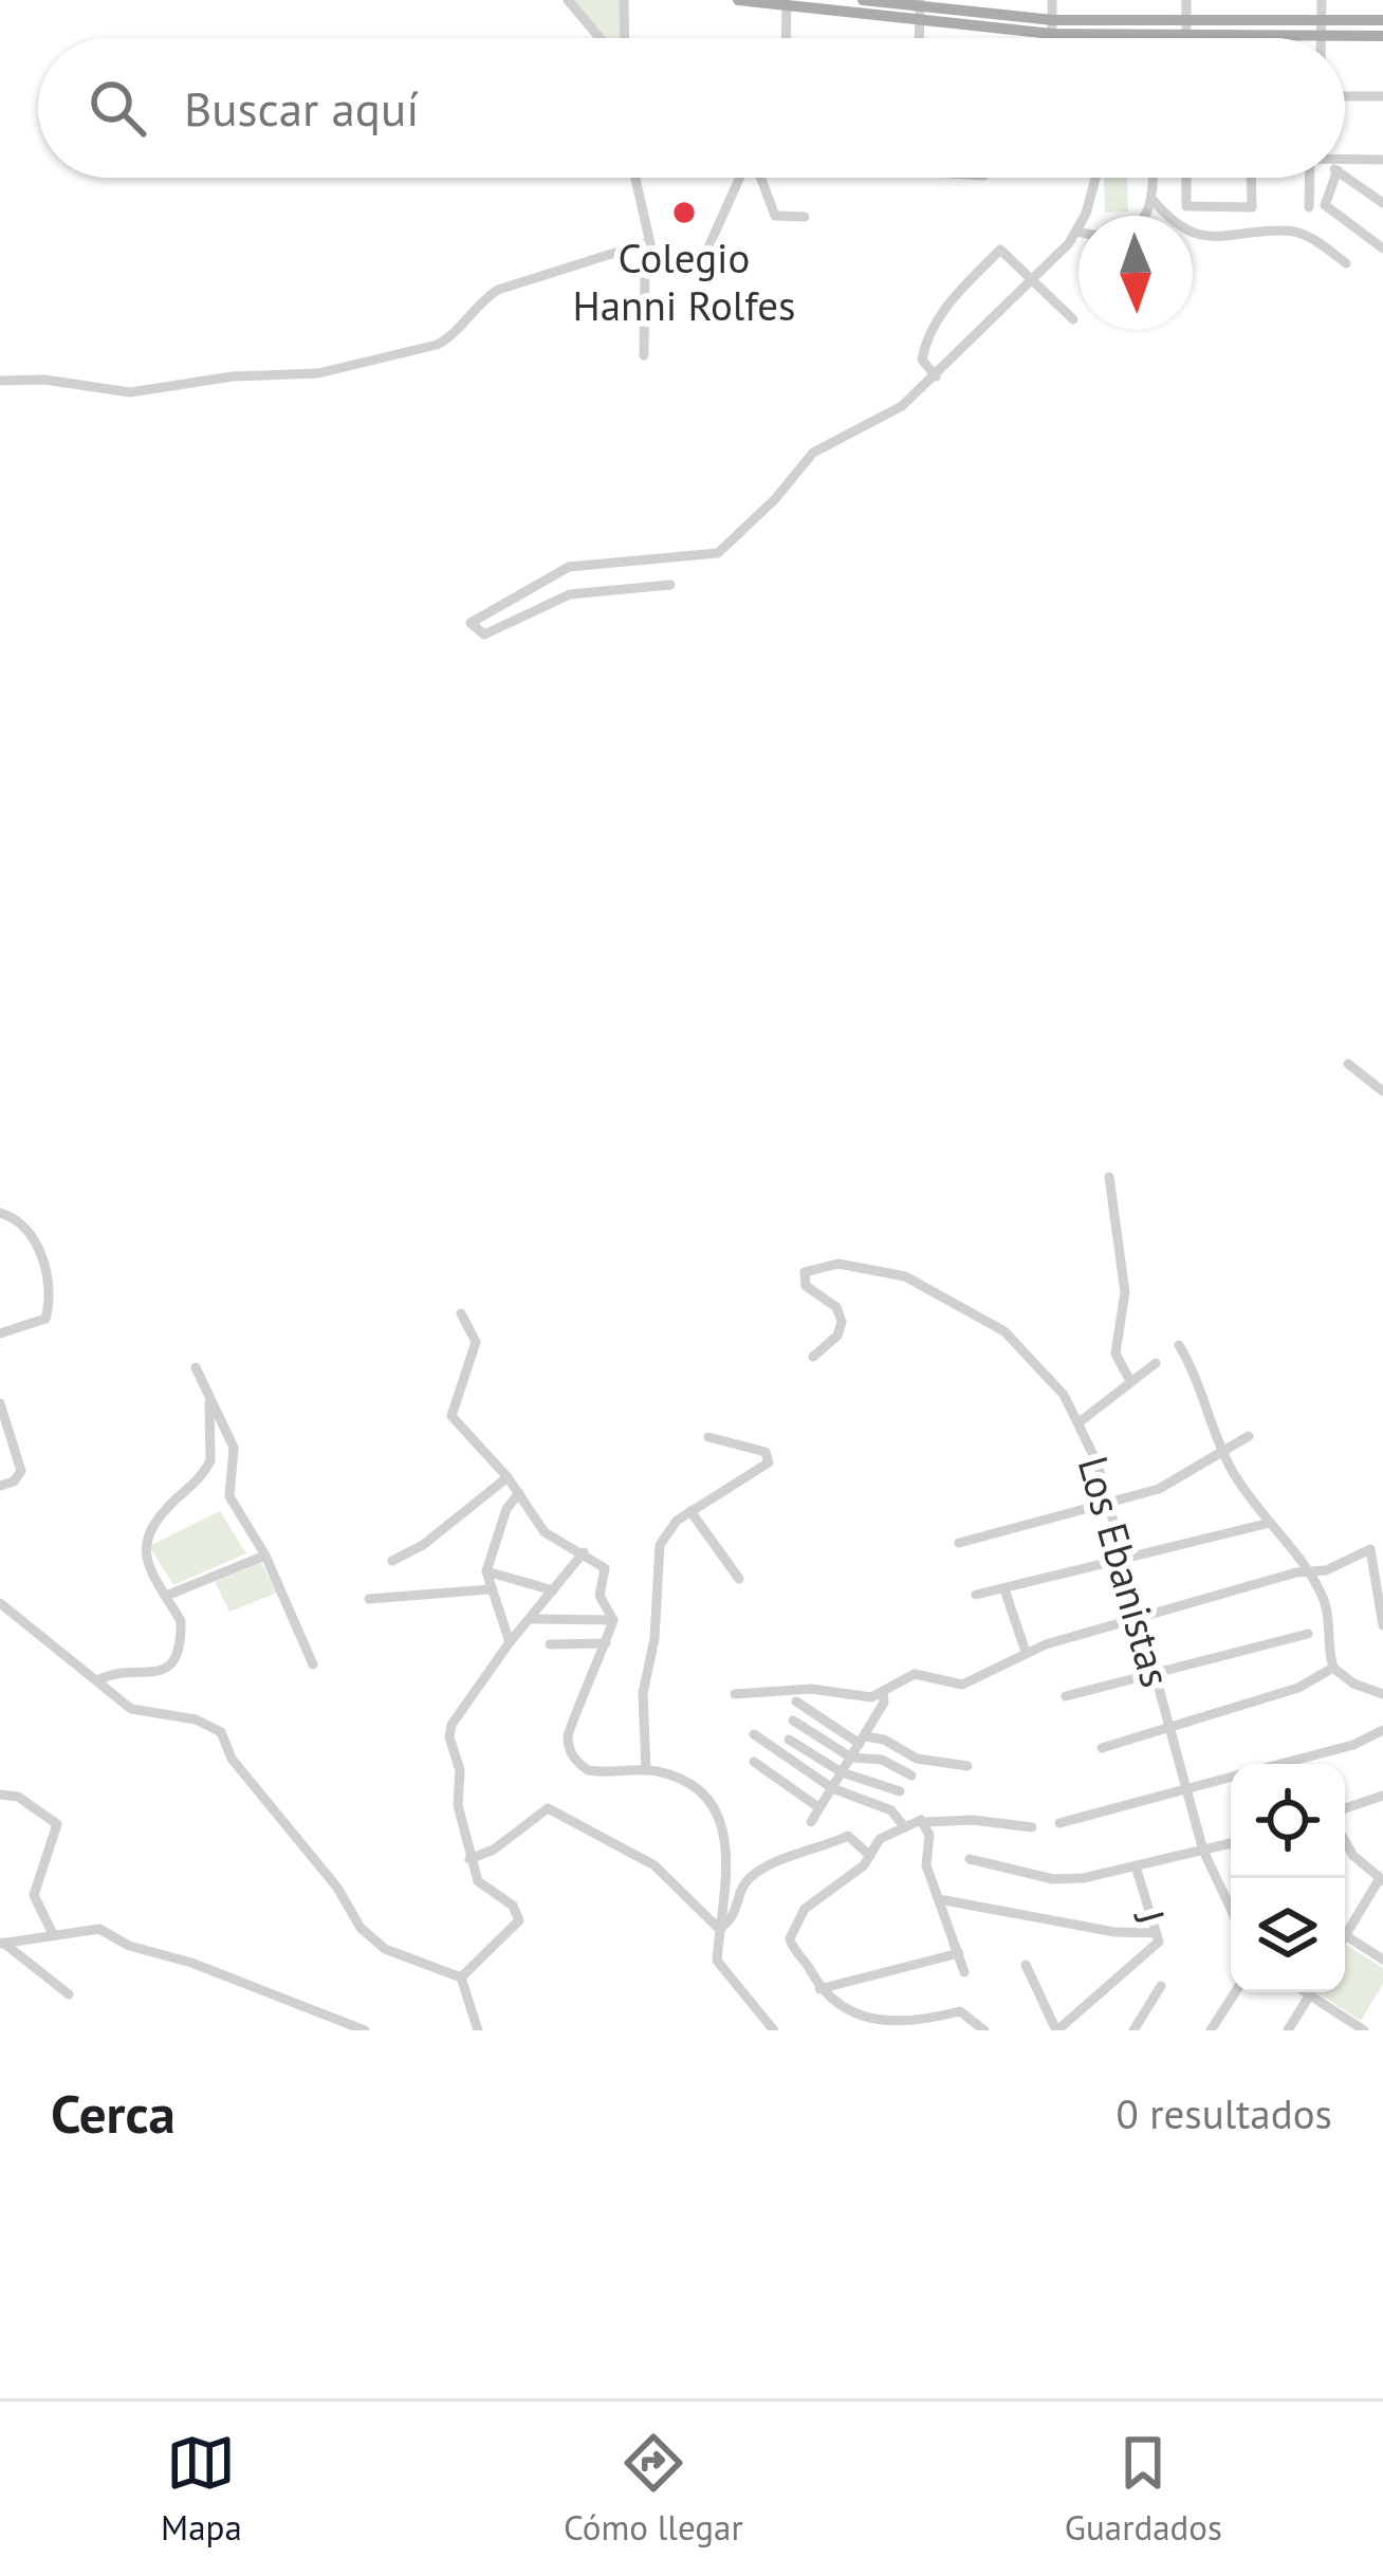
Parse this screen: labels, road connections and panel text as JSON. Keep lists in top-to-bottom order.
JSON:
{
  "streets": {
    "street": ["Los Ebanistas", "J"]
  },
  "crossings": [
    ["Los Ebanistas", "J"]
  ],
  "places": ["Colegio Hanni Rolfes"],
  "north": "bottom",
  "page": {
    "search": "Buscar aquí",
    "heading": ["Cerca", "0 resultados"],
    "nav": ["Mapa", "Cómo llegar", "Guardados"]
  }
}
